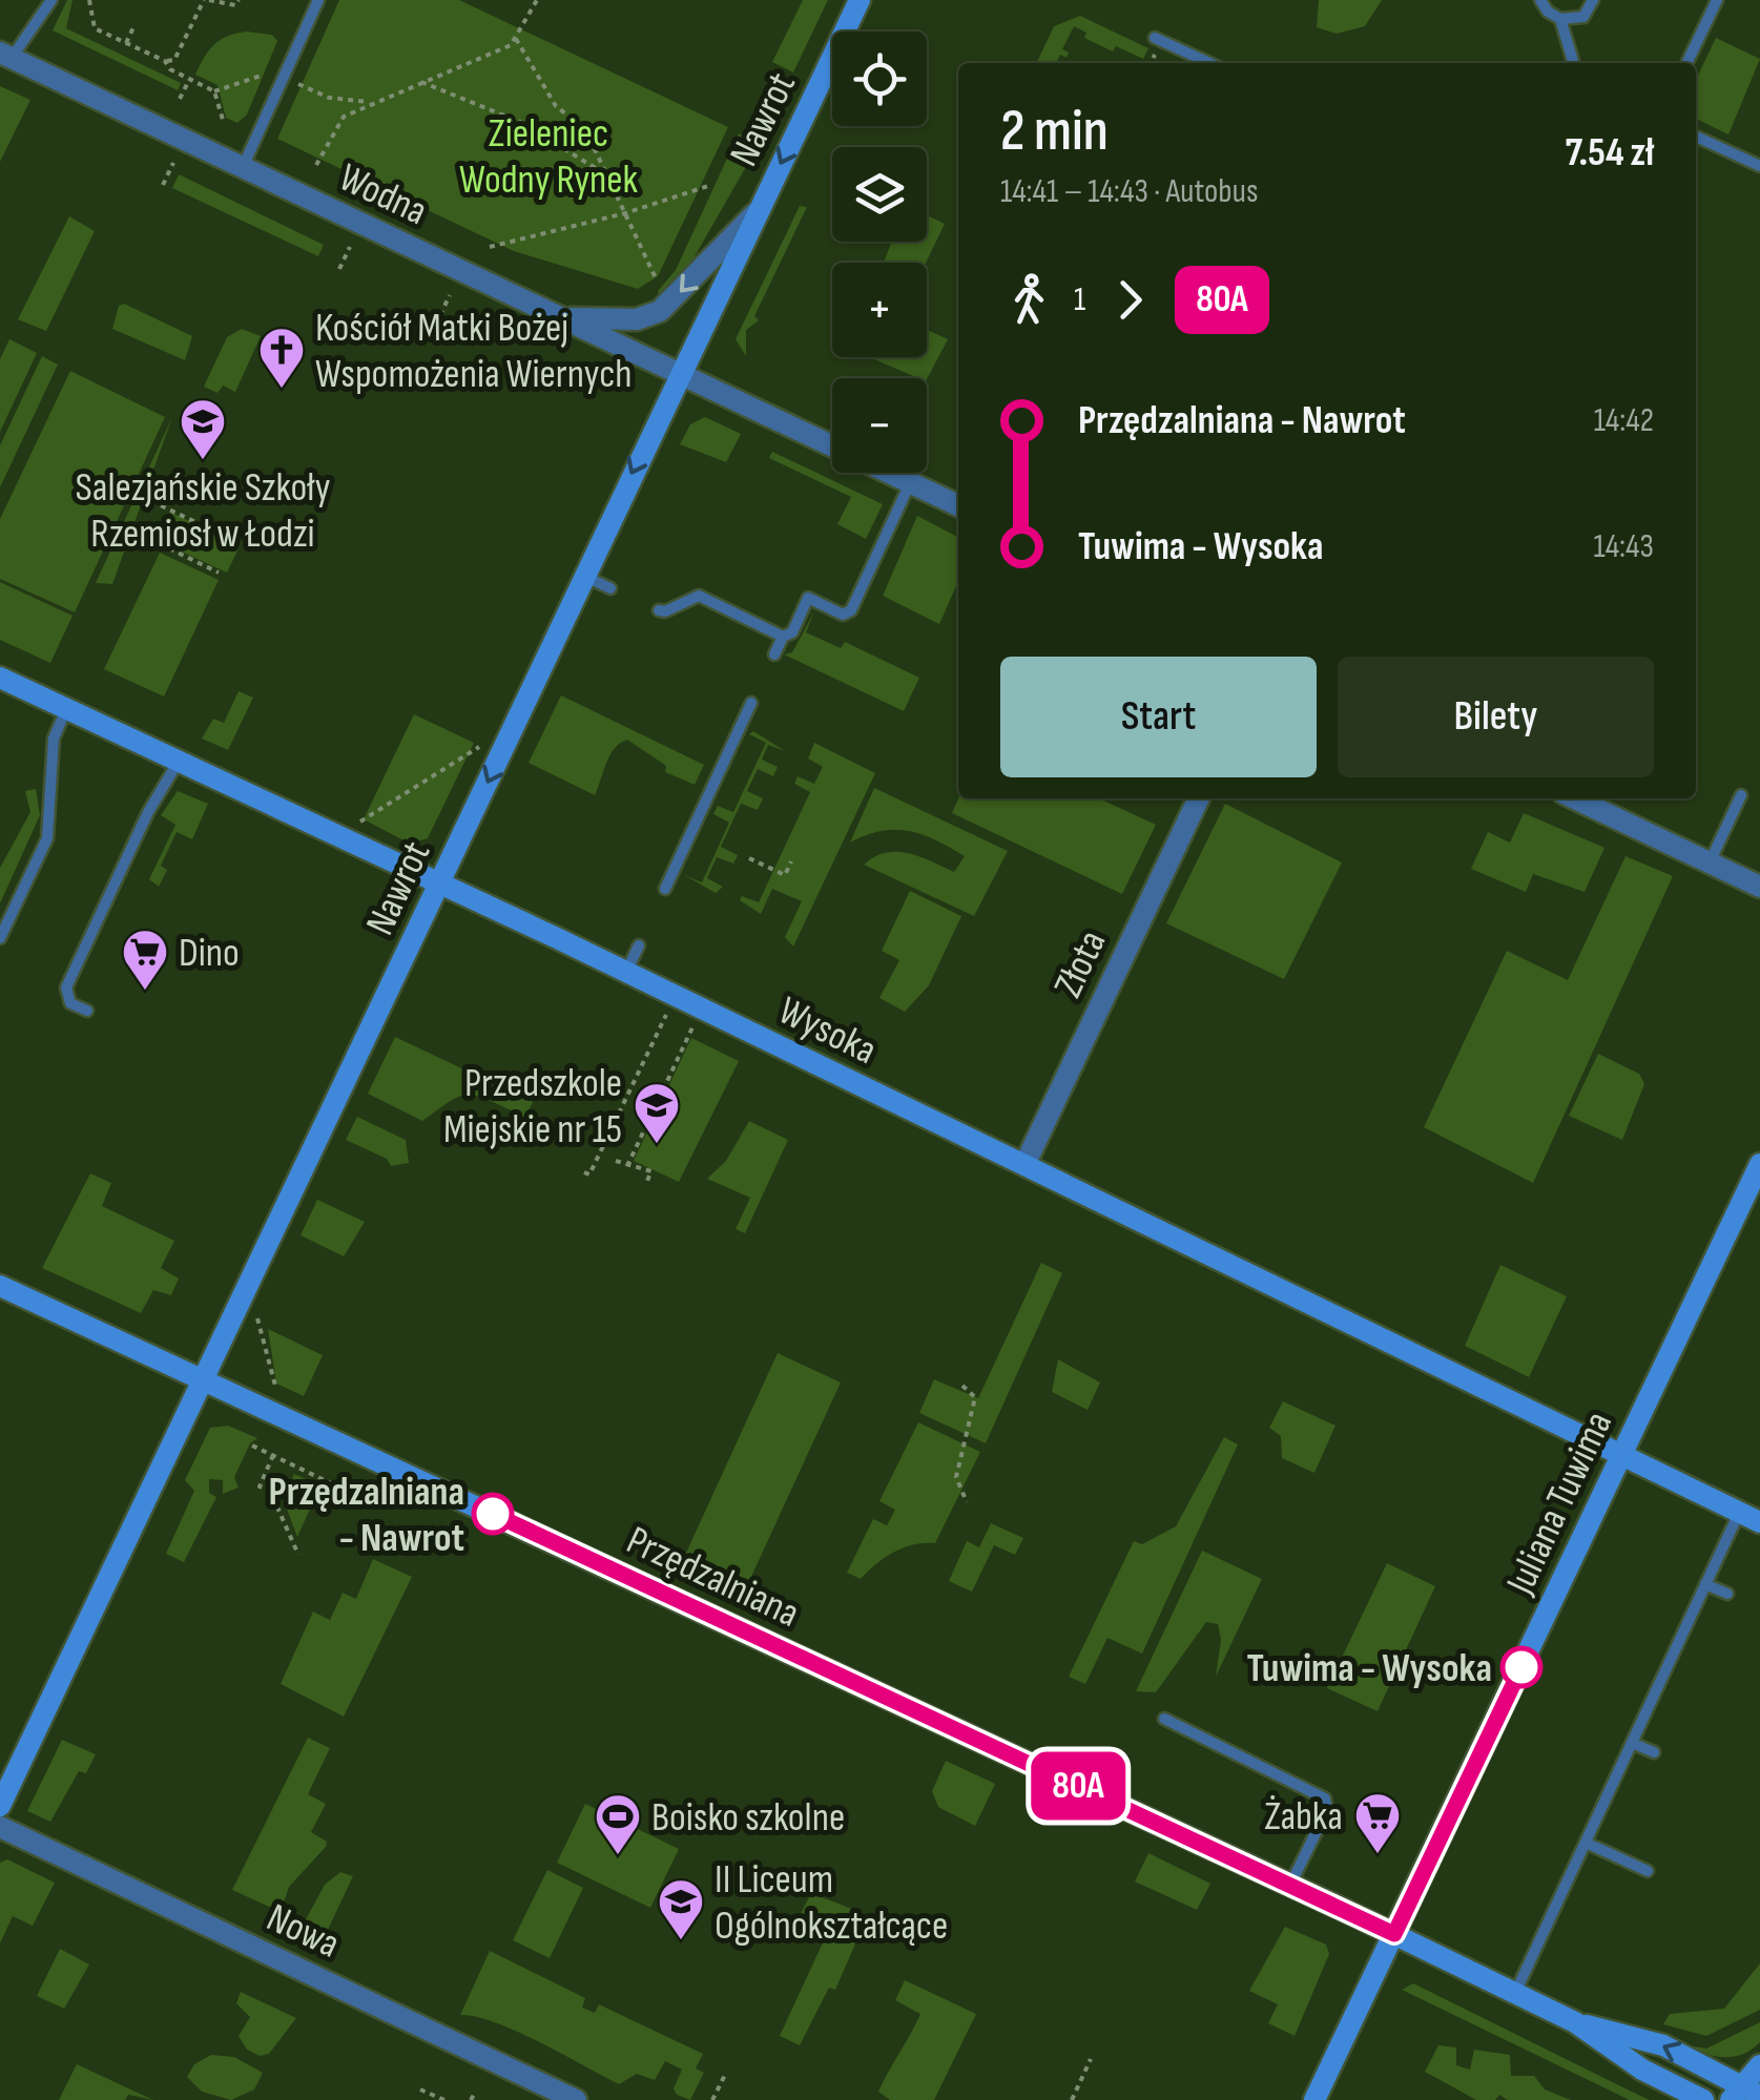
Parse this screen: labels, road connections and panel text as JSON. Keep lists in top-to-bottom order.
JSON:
{
  "streets": {
    "street": [
      "Nawrot",
      "Wodna",
      "Złota",
      "Wysoka",
      "Juliana Tuwima",
      "Przędzalniana",
      "Nowa"
    ]
  },
  "crossings": [
    ["Nawrot", "Wodna"],
    ["Nawrot", "Wysoka"],
    ["Nawrot", "Przędzalniana"],
    ["Złota", "Wysoka"],
    ["Wysoka", "Juliana Tuwima"],
    ["Juliana Tuwima", "Przędzalniana"]
  ],
  "one_way": ["Nawrot"],
  "parks": ["Zieleniec Wodny Rynek"],
  "places": {
    "church": ["Kościół Matki Bożej Wspomożenia Wiernych"],
    "school or university": ["Salezjańskie Szkoły Rzemiosł w Łodzi", "Przedszkole Miejskie nr 15", "II Liceum Ogólnokształcące"],
    "supermarket": ["Dino", "Żabka"],
    "other": ["Przędzalniana - Nawrot", "Tuwima - Wysoka"],
    "sports": ["Boisko szkolne"]
  },
  "lines": ["bus line 80A"],
  "page": {
    "on_map": "80A",
    "map_buttons": ["+", "−"],
    "heading": ["2 min", "14:41 – 14:43 · Autobus", "7.54 zł"],
    "legs": ["1", "80A"],
    "list": [
      {
        "name": "Przędzalniana - Nawrot",
        "value": "14:42"
      },
      {
        "name": "Tuwima - Wysoka",
        "value": "14:43"
      }
    ],
    "buttons": ["Start", "Bilety"]
  }
}
